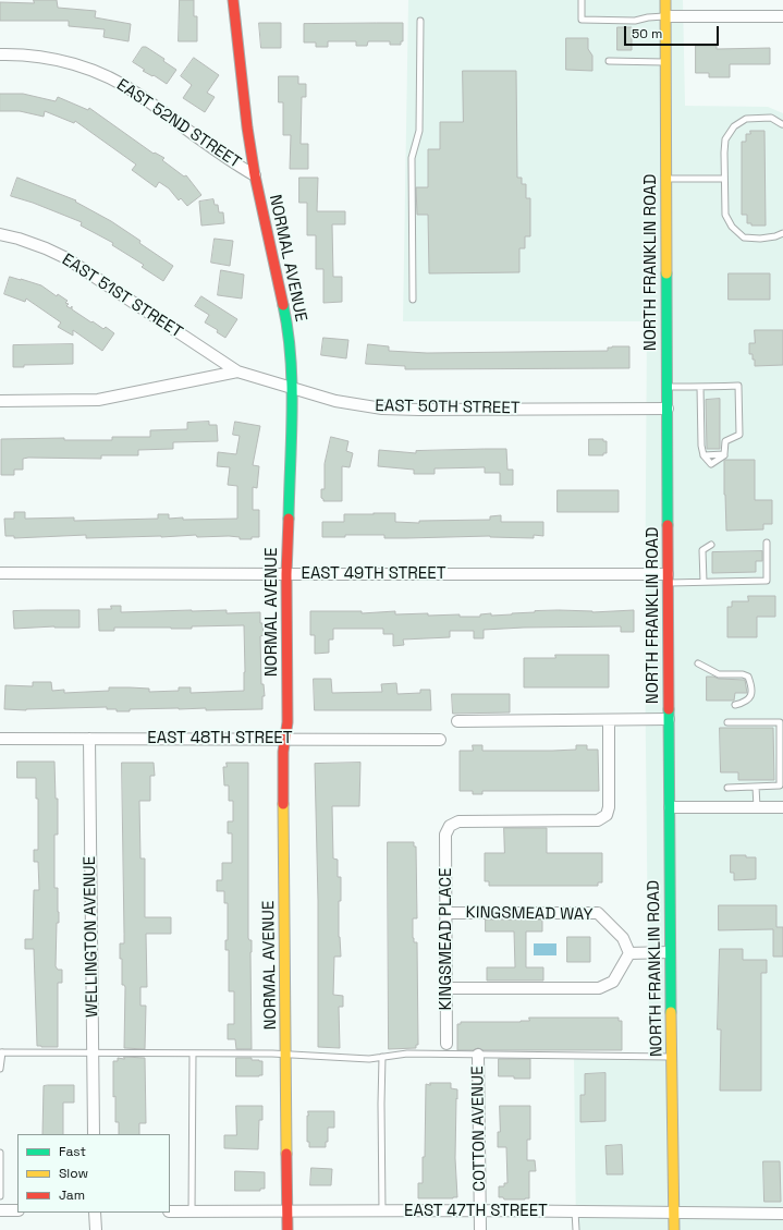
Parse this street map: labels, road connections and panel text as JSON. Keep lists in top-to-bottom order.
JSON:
{
  "streets": {
    "street": [
      "EAST 52ND STREET",
      "NORMAL AVENUE",
      "NORTH FRANKLIN ROAD",
      "EAST 51ST STREET",
      "EAST 50TH STREET",
      "EAST 49TH STREET",
      "EAST 48TH STREET",
      "KINGSMEAD WAY",
      "WELLINGTON AVENUE",
      "KINGSMEAD PLACE",
      "COTTON AVENUE",
      "EAST 47TH STREET"
    ]
  },
  "crossings": [
    ["EAST 52ND STREET", "NORMAL AVENUE"],
    ["NORMAL AVENUE", "EAST 50TH STREET"],
    ["NORMAL AVENUE", "EAST 49TH STREET"],
    ["NORMAL AVENUE", "EAST 48TH STREET"],
    ["NORMAL AVENUE", "EAST 47TH STREET"],
    ["NORTH FRANKLIN ROAD", "EAST 50TH STREET"],
    ["NORTH FRANKLIN ROAD", "EAST 49TH STREET"],
    ["NORTH FRANKLIN ROAD", "EAST 47TH STREET"],
    ["EAST 51ST STREET", "EAST 50TH STREET"],
    ["EAST 48TH STREET", "WELLINGTON AVENUE"],
    ["KINGSMEAD WAY", "KINGSMEAD PLACE"],
    ["COTTON AVENUE", "EAST 47TH STREET"]
  ],
  "legend": ["Fast", "Slow", "Jam"],
  "scale_bar": "50 m"
}
